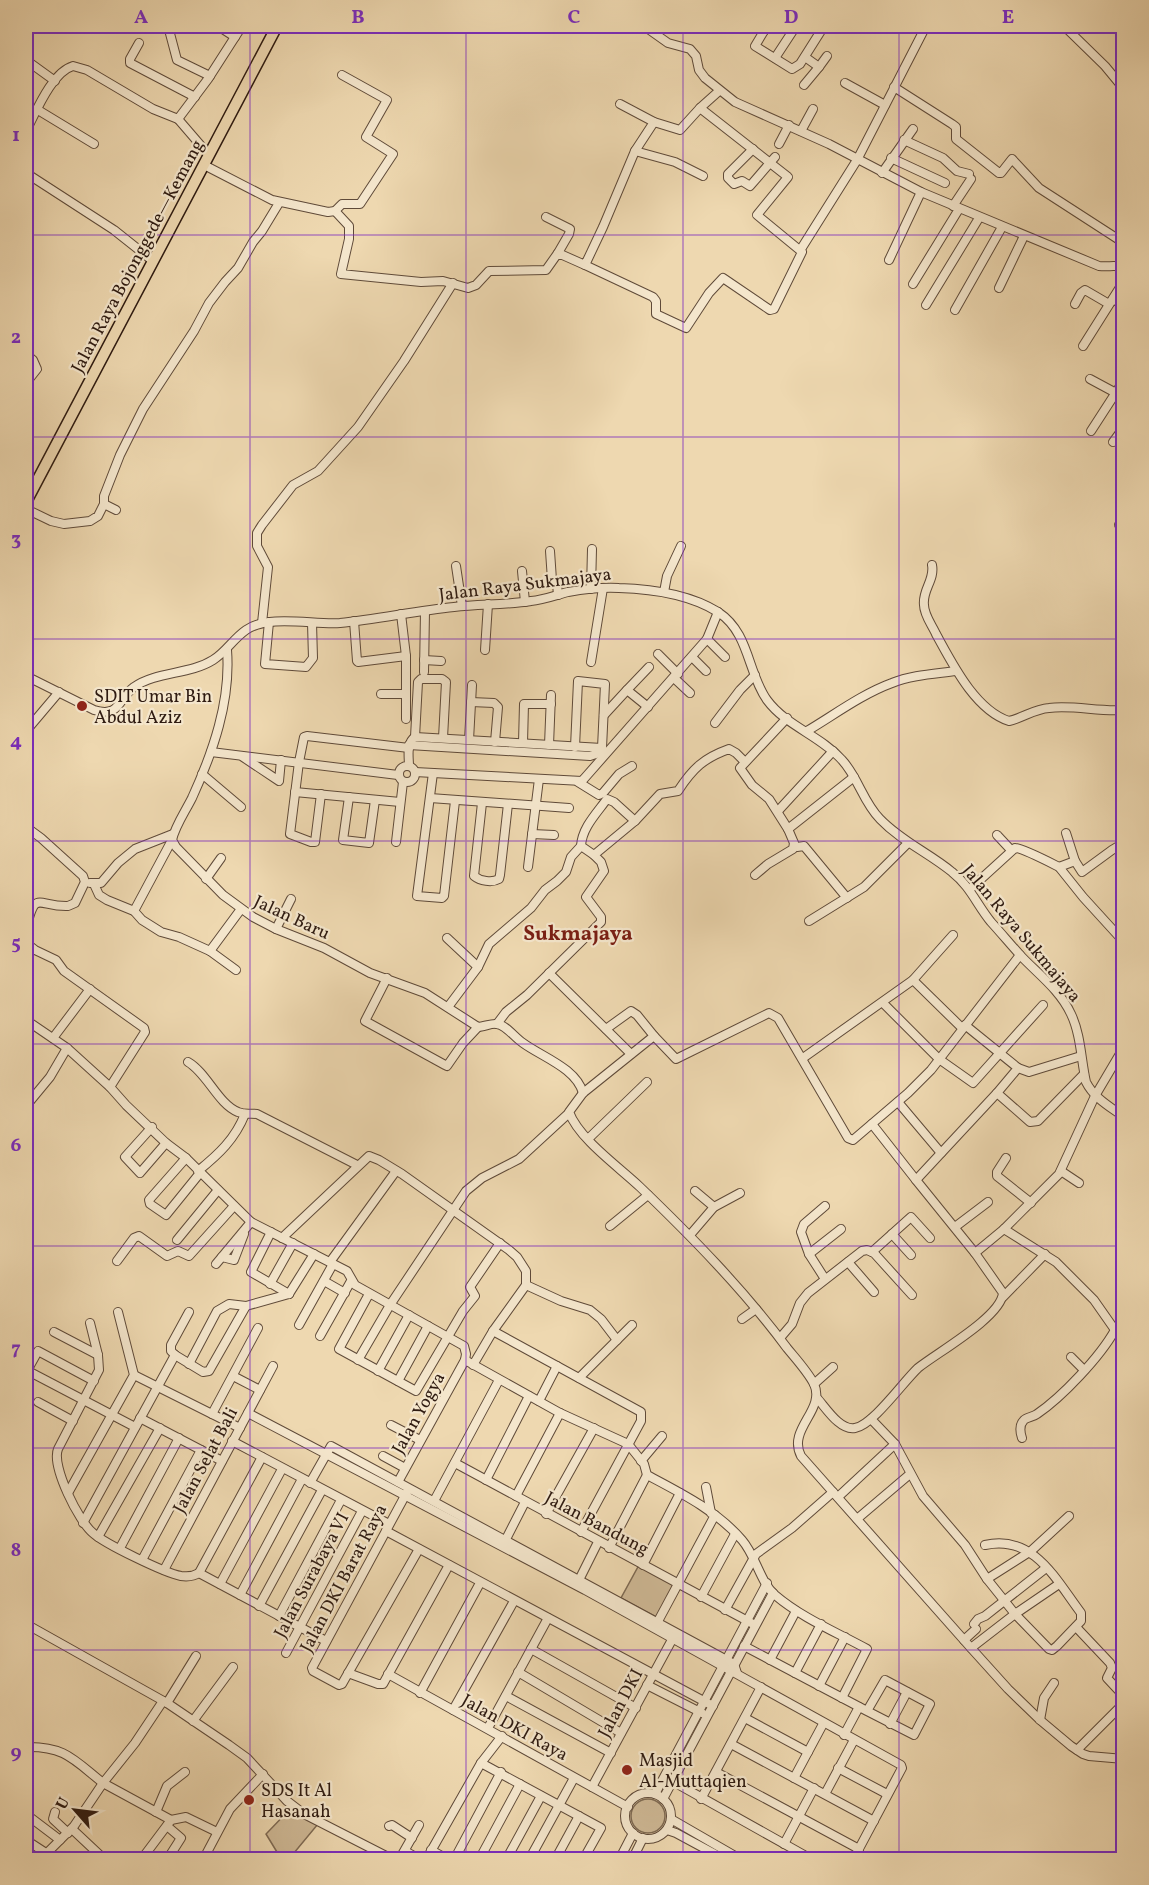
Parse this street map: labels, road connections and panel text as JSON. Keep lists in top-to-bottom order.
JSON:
{
  "streets": {
    "highway": ["Jalan Raya Bojonggede—Kemang"],
    "street": [
      "Jalan Raya Sukmajaya",
      "Jalan Baru",
      "Jalan Yogya",
      "Jalan Selat Bali",
      "Jalan Bandung",
      "Jalan Surabaya VI",
      "Jalan DKI Barat Raya",
      "Jalan DKI",
      "Jalan DKI Raya"
    ]
  },
  "crossings": [
    ["Jalan DKI", "Jalan DKI Raya"]
  ],
  "districts": ["Sukmajaya"],
  "places": ["SDIT Umar Bin Abdul Aziz", "Masjid Al-Muttaqien", "SDS It Al Hasanah"],
  "north": "top left",
  "grid": {
    "columns": [
      "A",
      "B",
      "C",
      "D",
      "E"
    ],
    "rows": [
      "1",
      "2",
      "3",
      "4",
      "5",
      "6",
      "7",
      "8",
      "9"
    ]
  }
}
